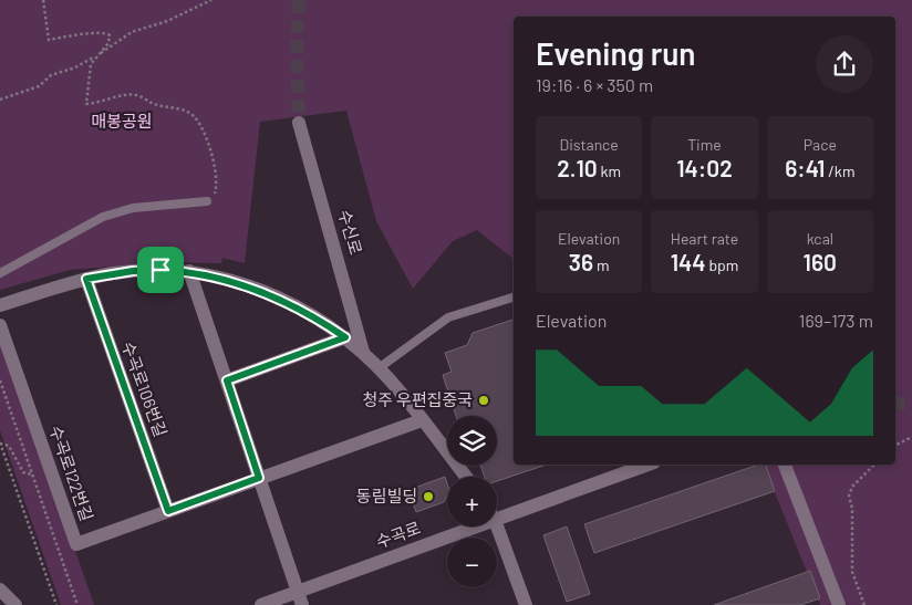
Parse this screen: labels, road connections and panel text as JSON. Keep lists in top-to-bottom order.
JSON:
{
  "streets": {
    "street": [
      "수신로",
      "수곡로106번길",
      "수곡로122번길",
      "수곡로"
    ]
  },
  "crossings": [
    ["수곡로106번길", "수곡로122번길"]
  ],
  "parks": ["매봉공원"],
  "places": ["청주 우편집중국", "동림빌딩"],
  "page": {
    "heading": ["Evening run", "19:16 · 6 × 350 m"],
    "stats": [
      ["Distance", "2.10 km"],
      ["Time", "14:02"],
      ["Pace", "6:41 /km"],
      ["Elevation", "36 m"],
      ["Heart rate", "144 bpm"],
      ["kcal", "160"]
    ],
    "chart": ["Elevation", "169–173 m"],
    "map_buttons": ["+", "−"]
  }
}
